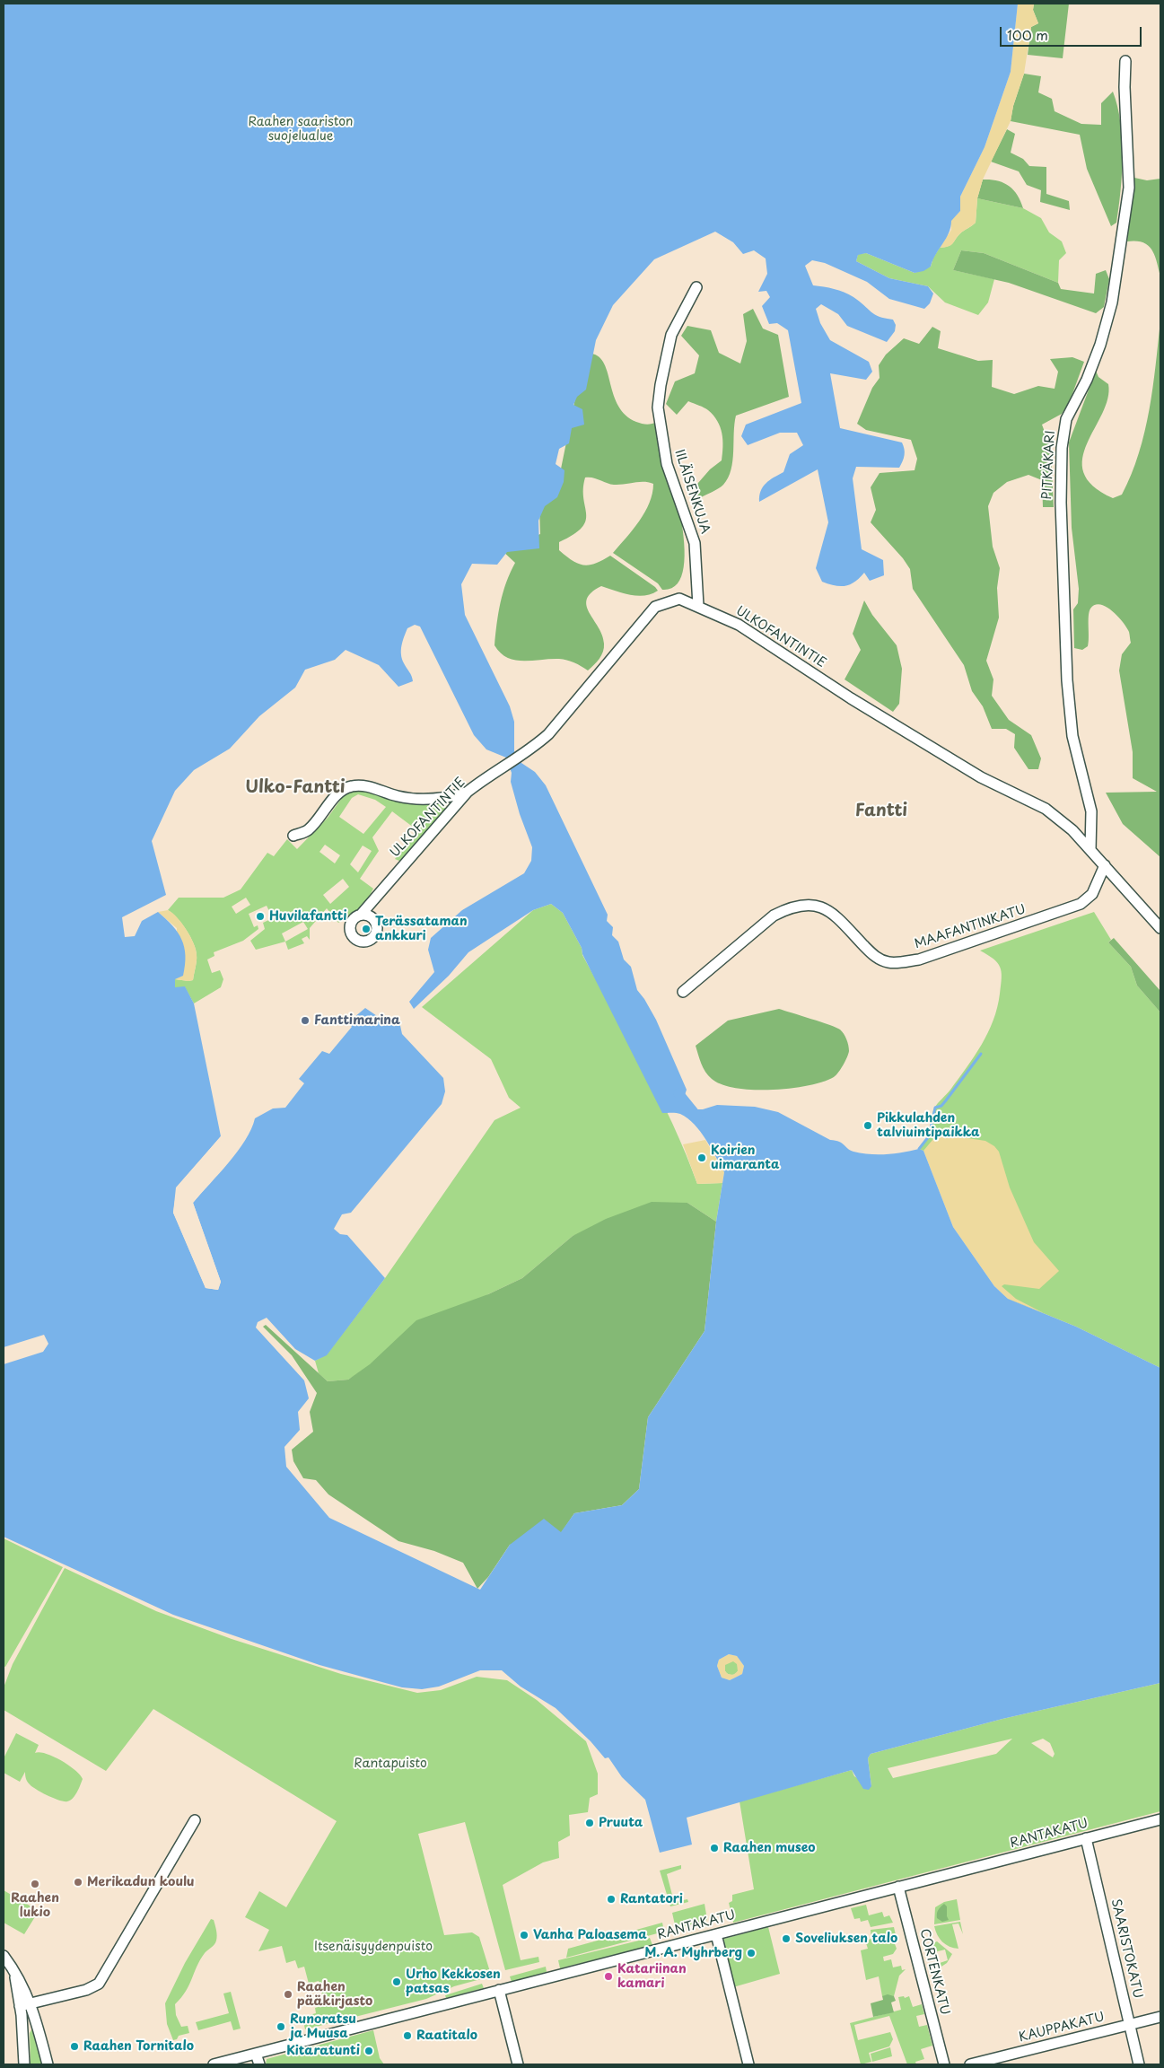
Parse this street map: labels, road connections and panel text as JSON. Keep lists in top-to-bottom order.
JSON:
{
  "streets": {
    "street": [
      "PITKÄKARI",
      "IILÄISENKUJA",
      "ULKOFANTINTIE",
      "MAAFANTINKATU",
      "RANTAKATU",
      "SAARISTOKATU",
      "CORTENKATU",
      "KAUPPAKATU"
    ]
  },
  "crossings": [
    ["PITKÄKARI", "ULKOFANTINTIE"],
    ["IILÄISENKUJA", "ULKOFANTINTIE"],
    ["ULKOFANTINTIE", "MAAFANTINKATU"],
    ["RANTAKATU", "SAARISTOKATU"],
    ["RANTAKATU", "CORTENKATU"],
    ["SAARISTOKATU", "KAUPPAKATU"]
  ],
  "districts": ["Ulko-Fantti", "Fantti"],
  "parks": ["Raahen saariston suojelualue", "Rantapuisto", "Itsenäisyydenpuisto"],
  "places": [
    "Huvilafantti",
    "Terässataman ankkuri",
    "Fanttimarina",
    "Pikkulahden talviuintipaikka",
    "Koirien uimaranta",
    "Pruuta",
    "Raahen museo",
    "Merikadun koulu",
    "Raahen lukio",
    "Rantatori",
    "Vanha Paloasema",
    "Soveliuksen talo",
    "M. A. Myhrberg",
    "Katariinan kamari",
    "Urho Kekkosen patsas",
    "Raahen pääkirjasto",
    "Runoratsu ja Muusa",
    "Raatitalo",
    "Raahen Tornitalo",
    "Kitaratunti"
  ],
  "scale_bar": "100 m"
}
